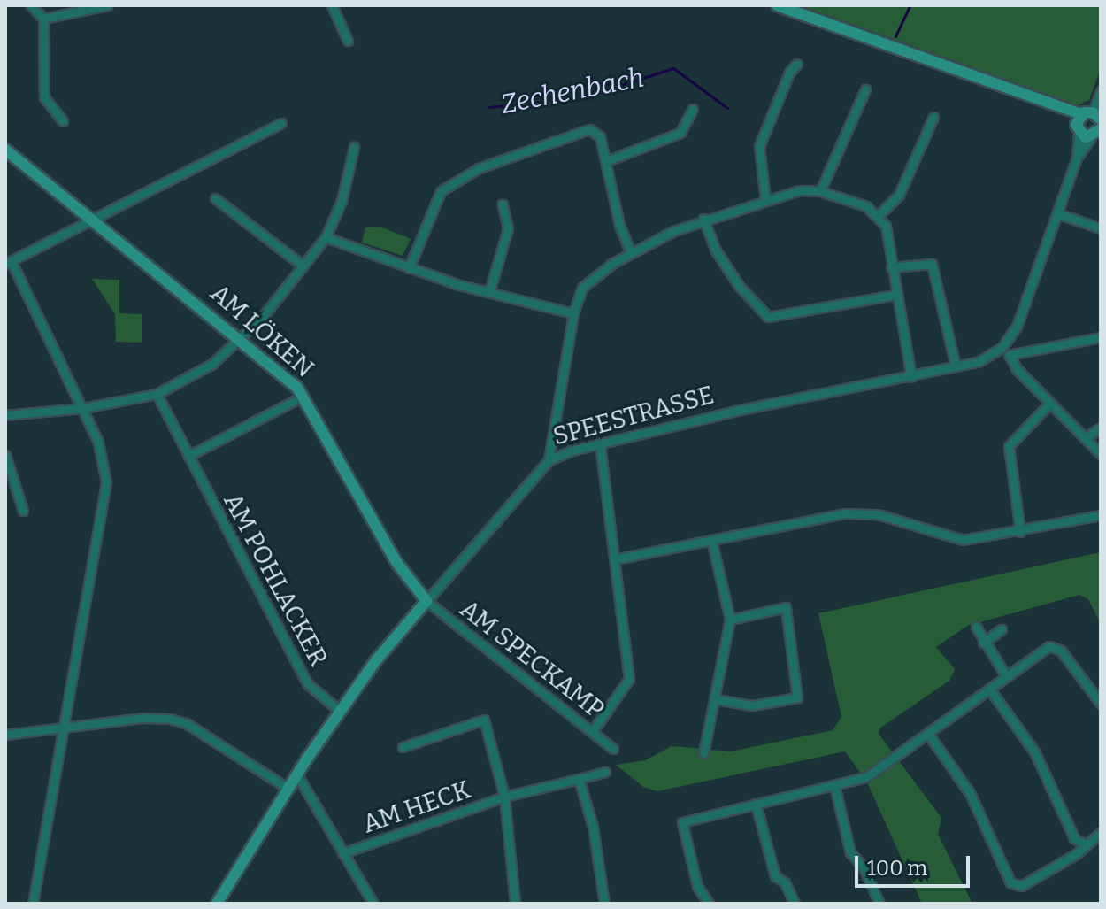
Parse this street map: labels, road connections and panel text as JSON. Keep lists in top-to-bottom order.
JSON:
{
  "streets": {
    "street": [
      "AM LÖKEN",
      "SPEESTRASSE",
      "AM POHLACKER",
      "AM SPECKAMP",
      "AM HECK"
    ]
  },
  "crossings": [
    ["AM LÖKEN", "SPEESTRASSE"],
    ["AM LÖKEN", "AM SPECKAMP"],
    ["SPEESTRASSE", "AM POHLACKER"],
    ["SPEESTRASSE", "AM SPECKAMP"]
  ],
  "water": ["Zechenbach"],
  "scale_bar": "100 m"
}
